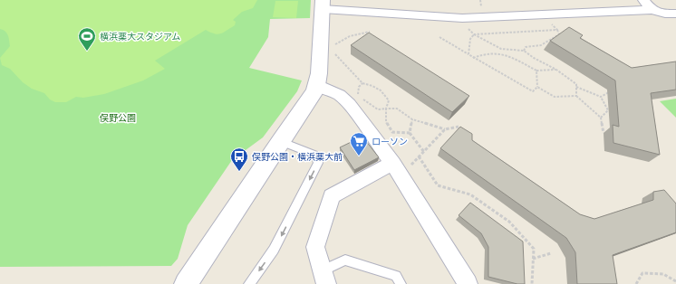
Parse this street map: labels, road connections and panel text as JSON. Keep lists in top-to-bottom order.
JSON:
{
  "parks": ["俣野公園"],
  "places": {
    "sports": ["横浜薬大スタジアム"],
    "supermarket": ["ローソン"],
    "bus stop": ["俣野公園・横浜薬大前"]
  }
}
